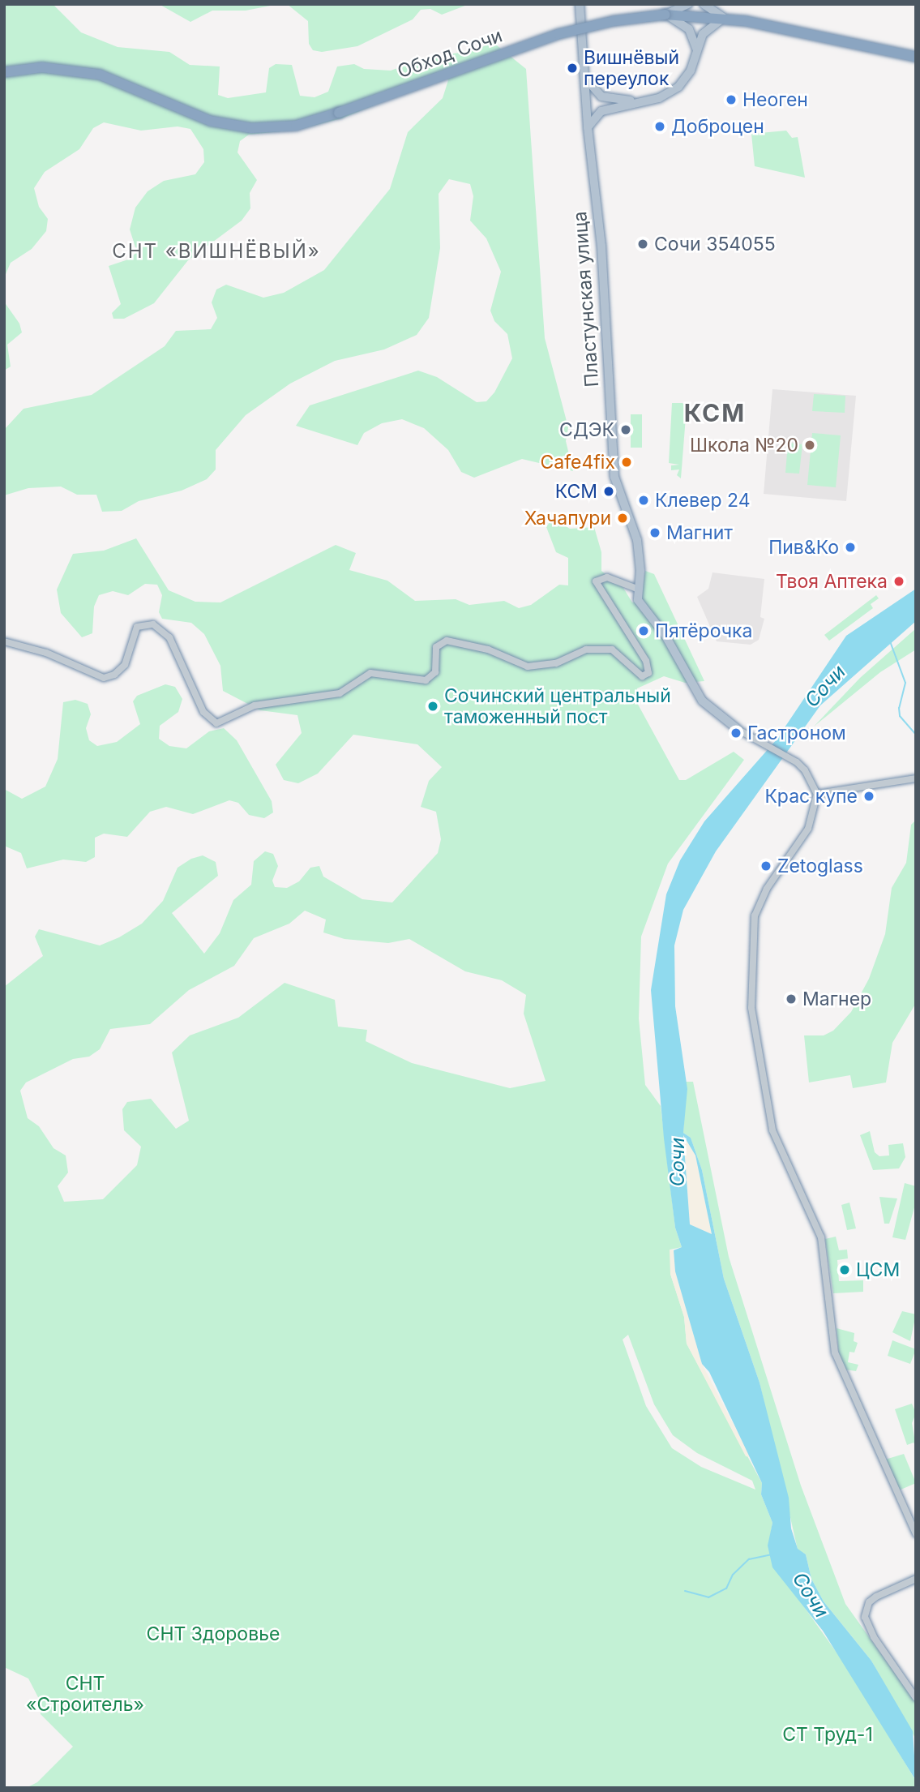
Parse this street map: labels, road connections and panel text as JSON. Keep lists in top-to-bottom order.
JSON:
{
  "streets": {
    "highway": ["Обход Сочи"],
    "main road": ["Пластунская улица"]
  },
  "districts": ["СНТ «ВИШНЁВЫЙ»", "КСМ"],
  "water": ["Сочи"],
  "parks": ["СНТ Здоровье", "СНТ «Строитель»", "СТ Труд-1"],
  "places": [
    "Вишнёвый переулок",
    "Неоген",
    "Доброцен",
    "Сочи 354055",
    "СДЭК",
    "Школа №20",
    "Cafe4fix",
    "КСМ",
    "Клевер 24",
    "Хачапури",
    "Магнит",
    "Пив&Ко",
    "Твоя Аптека",
    "Пятёрочка",
    "Сочинский центральный таможенный пост",
    "Гастроном",
    "Крас купе",
    "Zetoglass",
    "Магнер",
    "ЦСМ"
  ]
}
